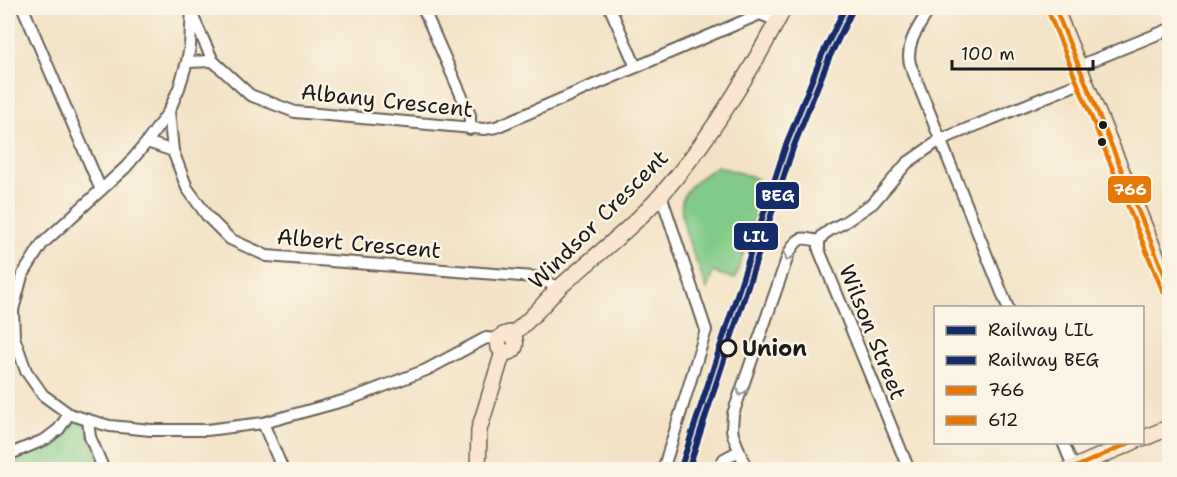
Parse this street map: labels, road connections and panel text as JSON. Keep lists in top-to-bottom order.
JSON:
{
  "streets": {
    "street": [
      "Albany Crescent",
      "Windsor Crescent",
      "Albert Crescent",
      "Wilson Street"
    ]
  },
  "crossings": [
    ["Albany Crescent", "Windsor Crescent"],
    ["Windsor Crescent", "Albert Crescent"]
  ],
  "places": ["Union"],
  "lines": [
    "rail line LIL",
    "transit line 766",
    "rail line BEG",
    "transit line 612"
  ],
  "legend": [
    "Railway LIL",
    "Railway BEG",
    "766",
    "612"
  ],
  "scale_bar": "100 m"
}
